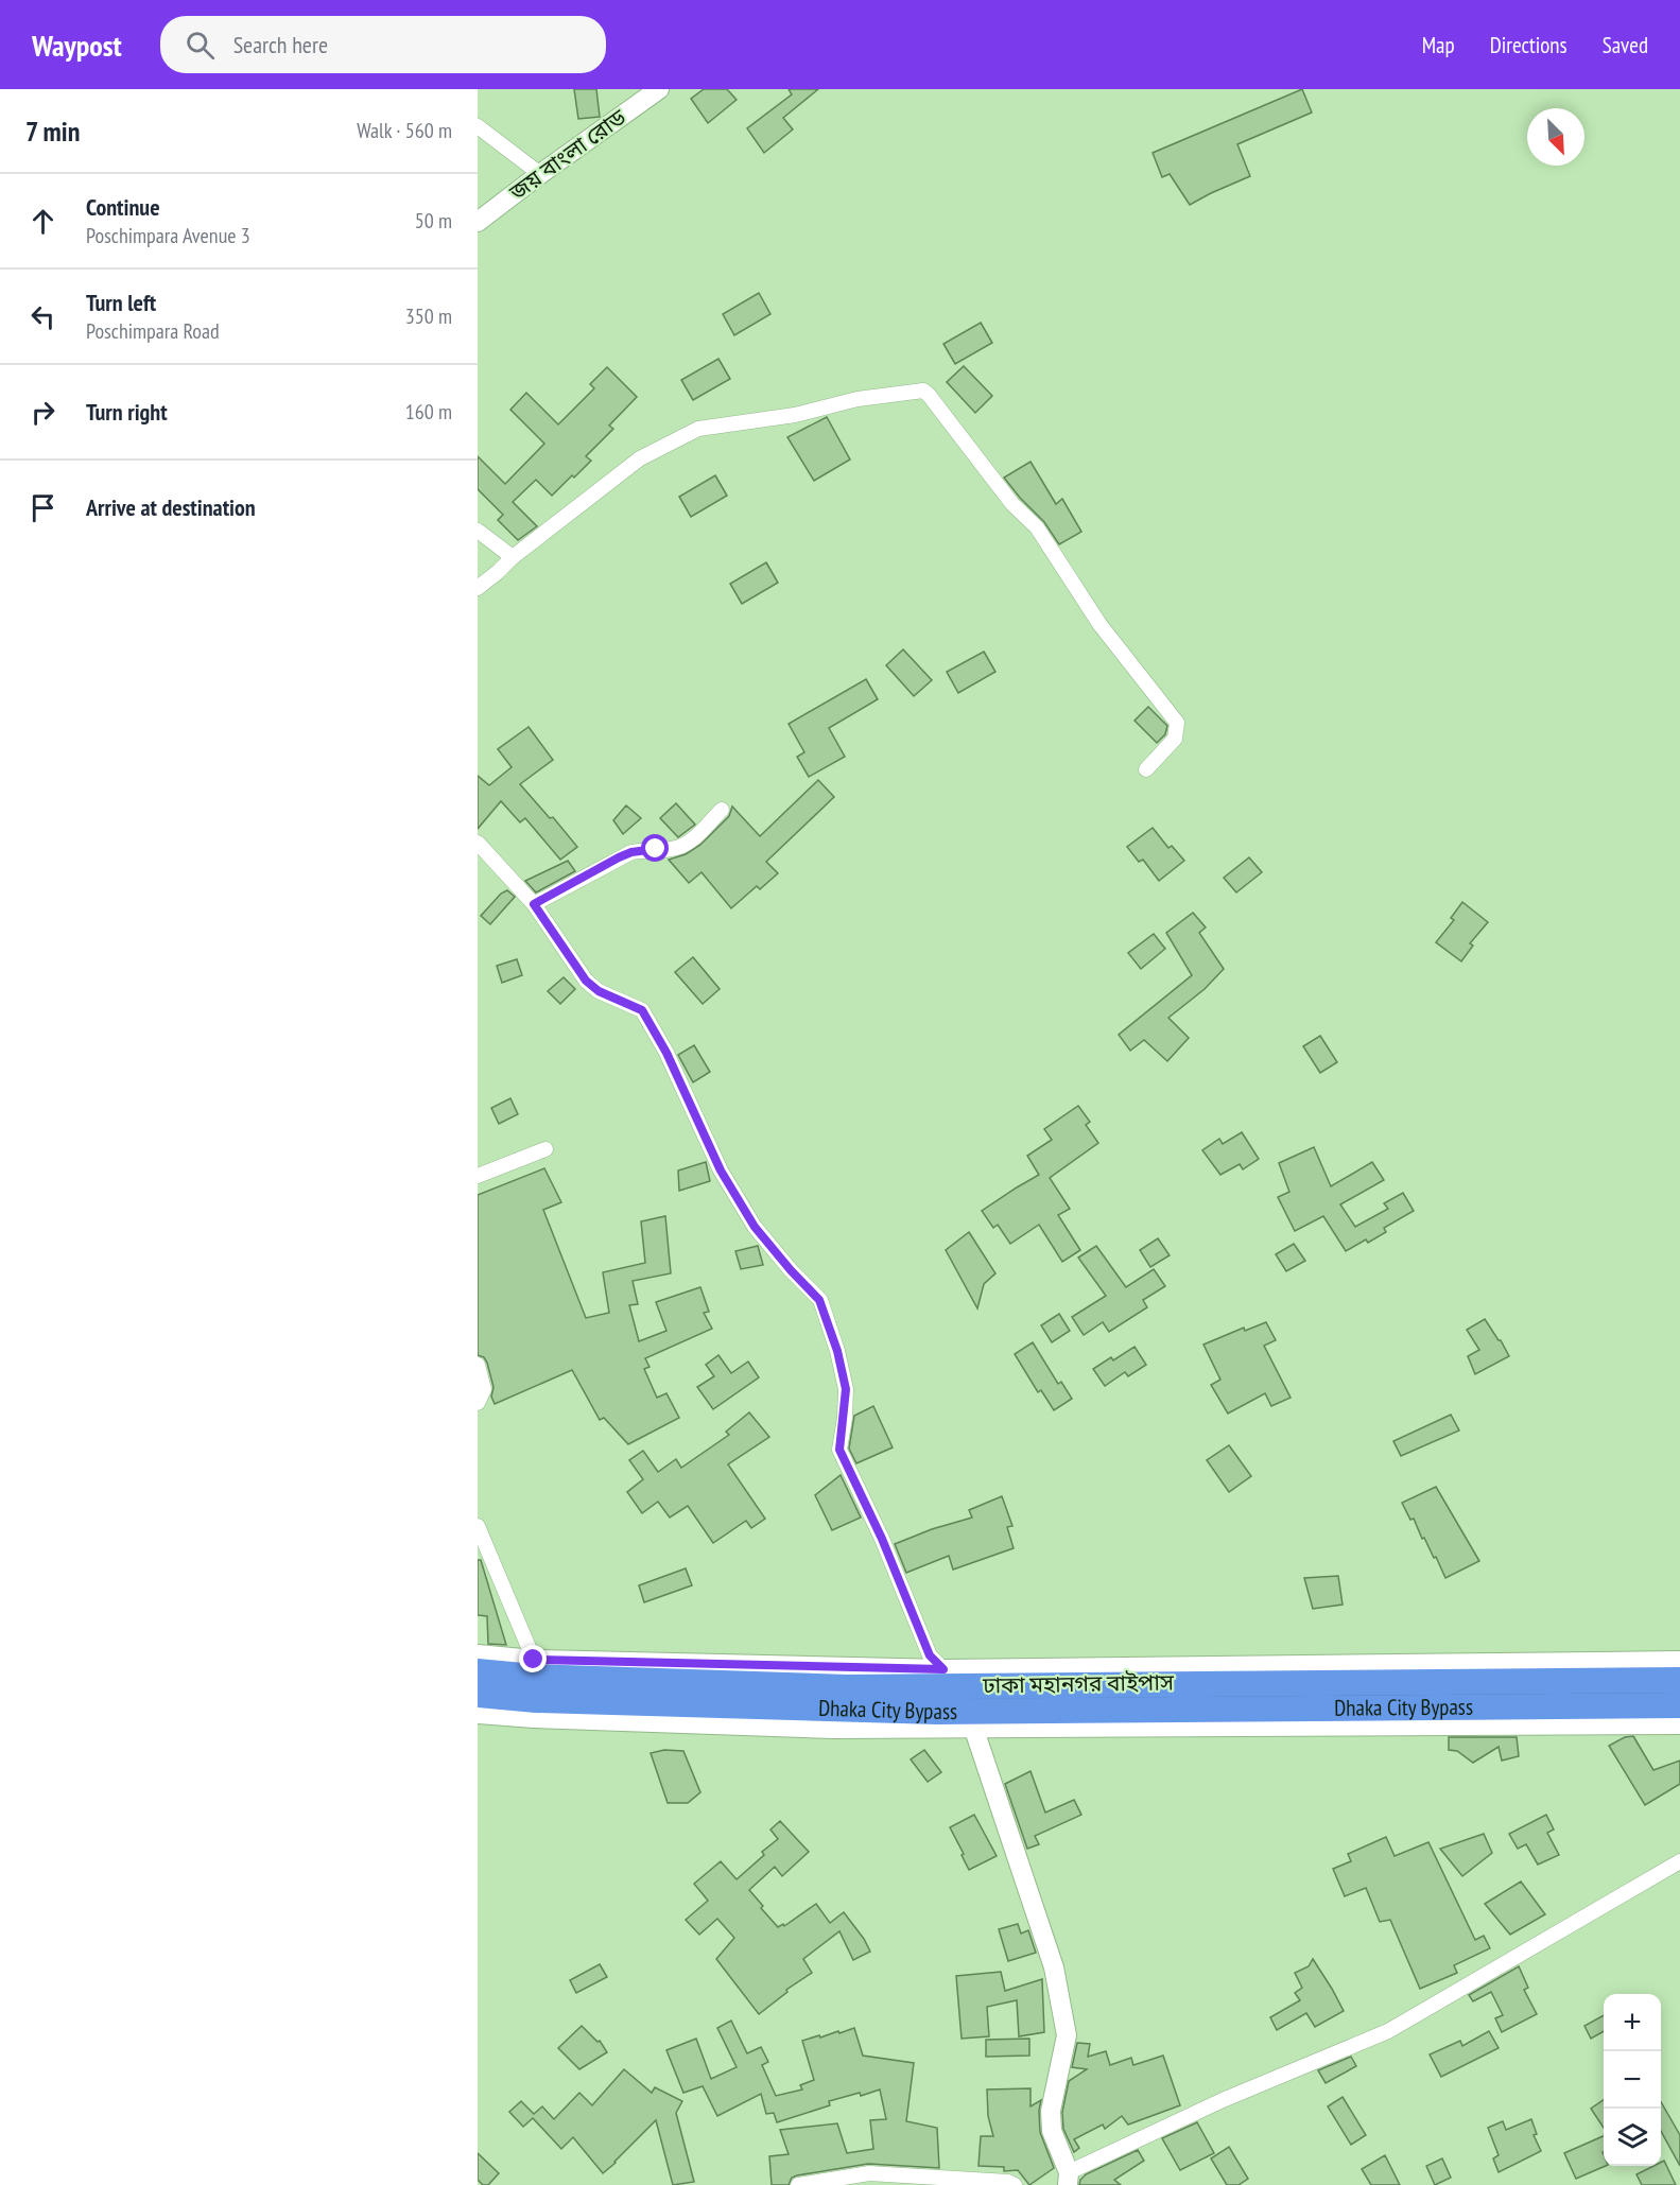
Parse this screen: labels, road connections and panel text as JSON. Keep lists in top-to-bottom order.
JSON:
{
  "streets": {
    "highway": ["ঢাকা মহানগর বাইপাস", "Dhaka City Bypass"],
    "main road": ["জয় বাংলা রোড"]
  },
  "north": "bottom right",
  "page": {
    "header": "Waypost",
    "search": "Search here",
    "nav": ["Map", "Directions", "Saved"],
    "heading": ["7 min", "Walk · 560 m"],
    "list": [
      ["Continue", "Poschimpara Avenue 3", "50 m"],
      ["Turn left", "Poschimpara Road", "350 m"],
      ["Turn right", "160 m"],
      "Arrive at destination"
    ],
    "map_buttons": ["+", "−"]
  }
}
